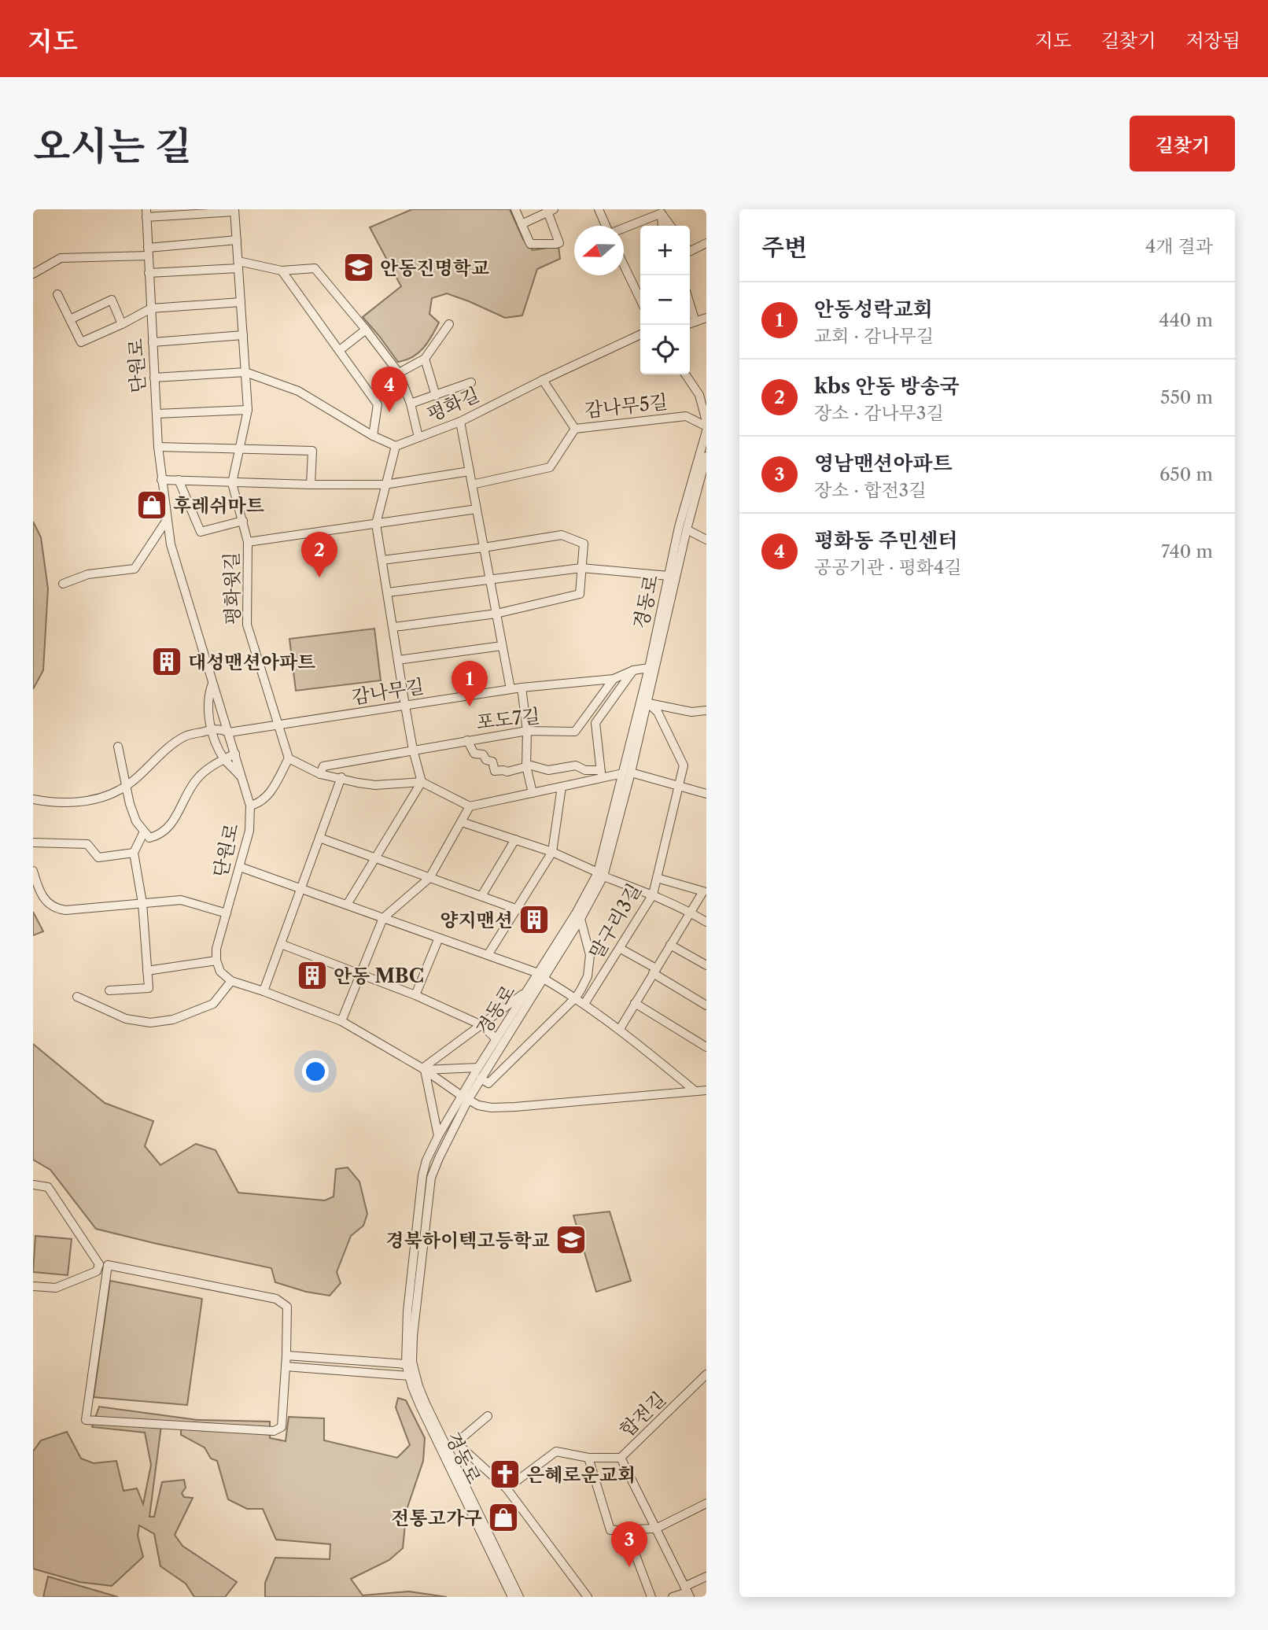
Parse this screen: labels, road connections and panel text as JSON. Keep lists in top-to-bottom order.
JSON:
{
  "streets": {
    "street": [
      "단원로",
      "평화길",
      "감나무5길",
      "평화윗길",
      "경동로",
      "감나무길",
      "포도7길",
      "말구리3길",
      "합전길"
    ]
  },
  "crossings": [
    ["단원로", "평화윗길"],
    ["단원로", "감나무길"],
    ["평화윗길", "감나무길"],
    ["경동로", "감나무길"],
    ["경동로", "말구리3길"],
    ["감나무길", "포도7길"]
  ],
  "places": {
    "school or university": ["안동진명학교", "경북하이텍고등학교"],
    "shop": ["후레쉬마트", "전통고가구"],
    "building": ["대성맨션아파트", "양지맨션", "안동 MBC"],
    "church": ["은혜로운교회"]
  },
  "north": "left",
  "page": {
    "header": "지도",
    "nav": ["지도", "길찾기", "저장됨"],
    "title": "오시는 길",
    "buttons": "길찾기",
    "heading": ["주변", "4개 결과"],
    "map_buttons": ["+", "−"],
    "list": [
      {
        "mark": "1",
        "name": "안동성락교회",
        "note": "교회 · 감나무길",
        "value": "440 m"
      },
      {
        "mark": "2",
        "name": "kbs 안동 방송국",
        "note": "장소 · 감나무3길",
        "value": "550 m"
      },
      {
        "mark": "3",
        "name": "영남맨션아파트",
        "note": "장소 · 합전3길",
        "value": "650 m"
      },
      {
        "mark": "4",
        "name": "평화동 주민센터",
        "note": "공공기관 · 평화4길",
        "value": "740 m"
      }
    ],
    "pins": [
      "4",
      "2",
      "1",
      "3"
    ]
  }
}
